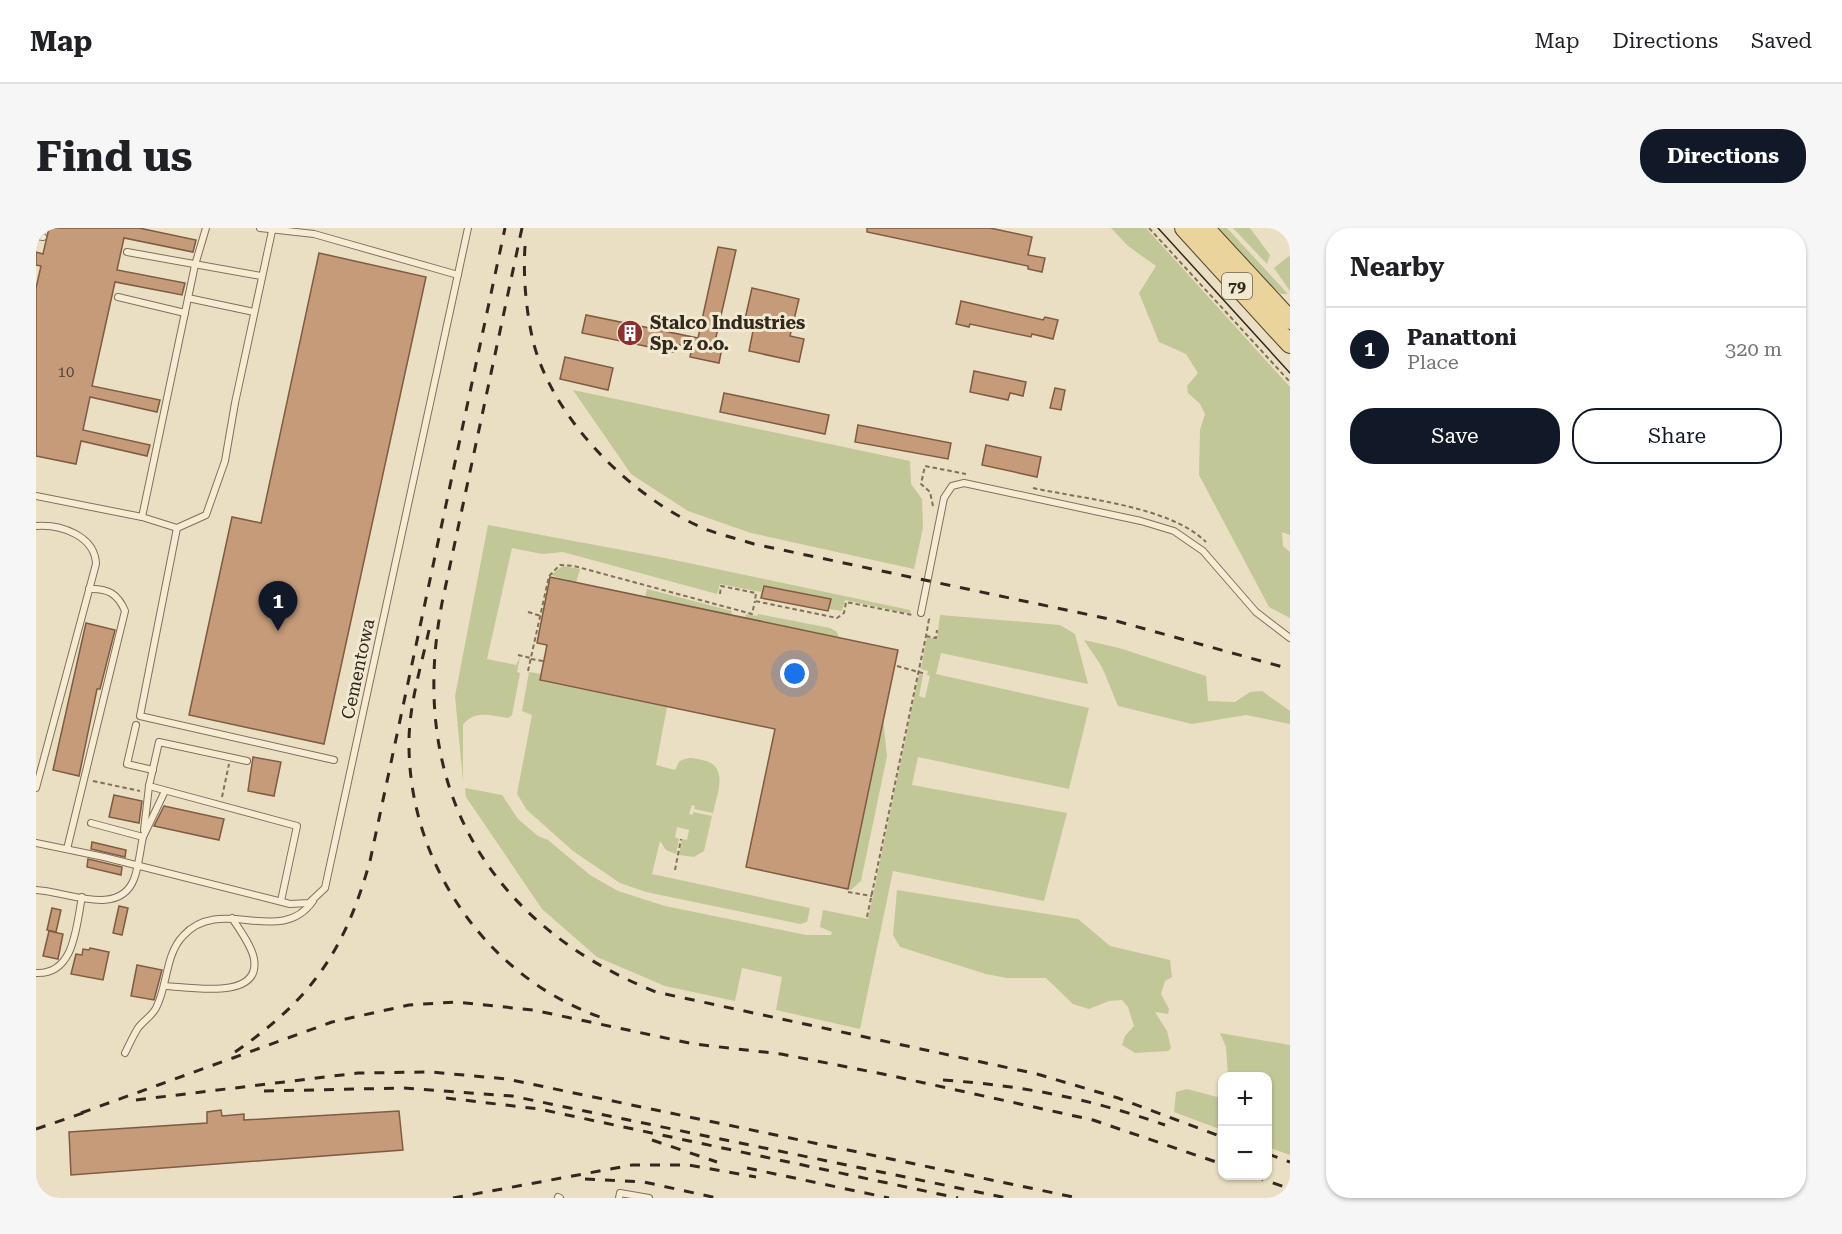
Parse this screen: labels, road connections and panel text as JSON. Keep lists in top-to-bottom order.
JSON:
{
  "streets": {
    "main road": ["79"],
    "lane": ["Cementowa"]
  },
  "places": {
    "building": ["Stalco Industries Sp. z o.o."]
  },
  "house_numbers": ["10"],
  "page": {
    "header": "Map",
    "nav": ["Map", "Directions", "Saved"],
    "buttons": [
      "Directions",
      ["Save", "Share"]
    ],
    "title": "Find us",
    "heading": "Nearby",
    "list": [
      {
        "mark": "1",
        "name": "Panattoni",
        "note": "Place",
        "value": "320 m"
      }
    ],
    "pins": "1",
    "map_buttons": ["+", "−"]
  }
}
